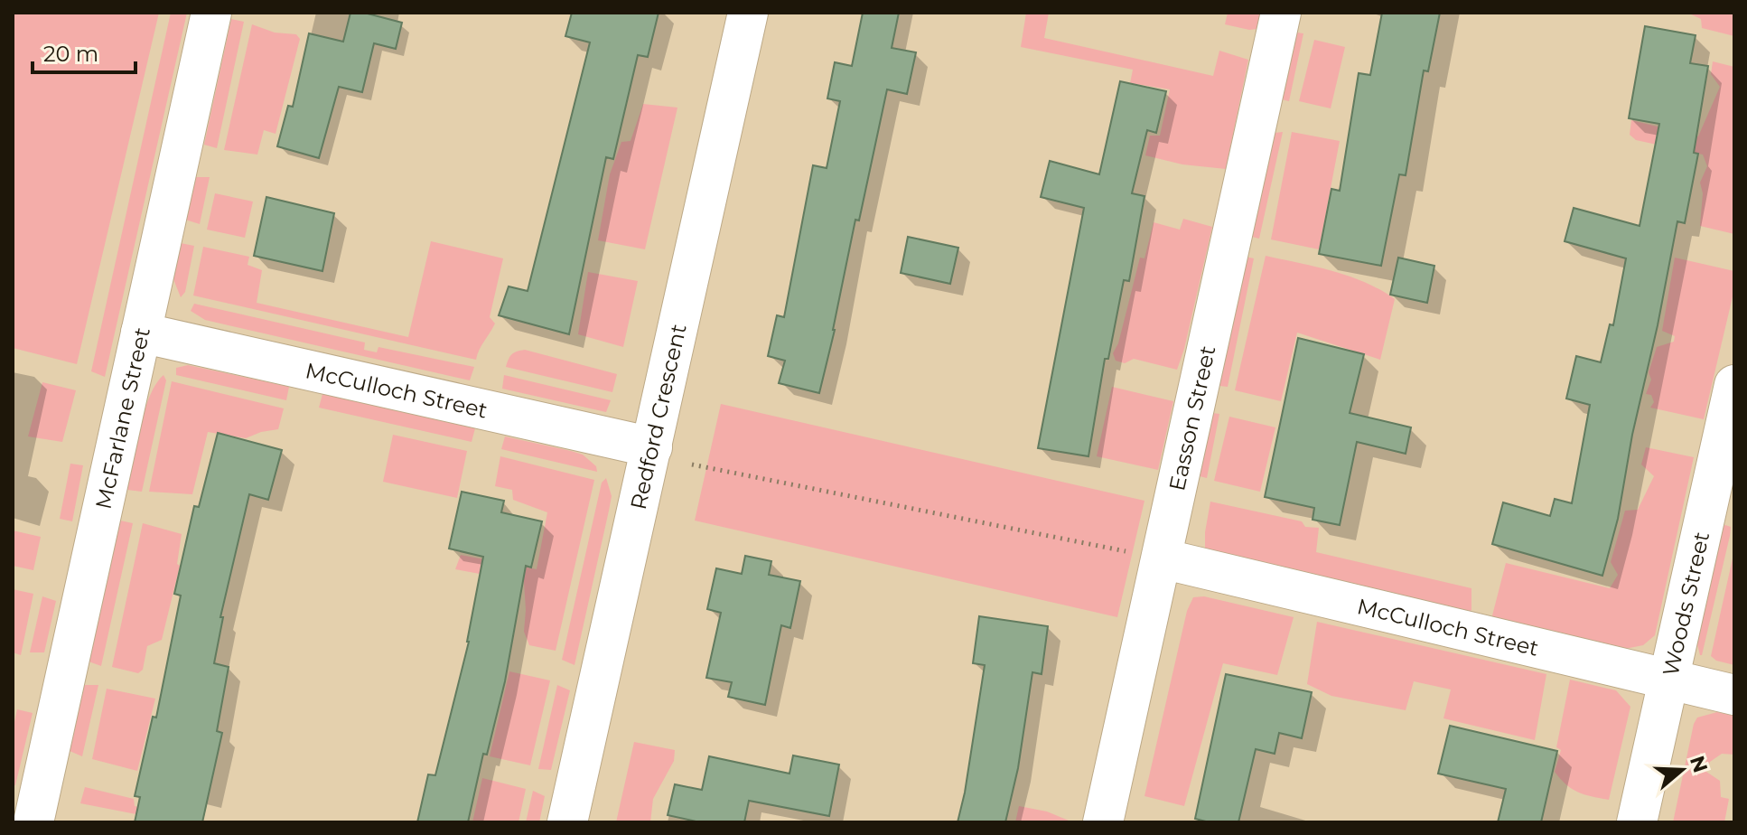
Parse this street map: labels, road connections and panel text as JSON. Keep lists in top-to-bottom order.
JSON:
{
  "streets": {
    "street": [
      "McCulloch Street",
      "McFarlane Street",
      "Redford Crescent",
      "Easson Street",
      "Woods Street"
    ]
  },
  "crossings": [
    ["McCulloch Street", "McFarlane Street"],
    ["McCulloch Street", "Redford Crescent"],
    ["McCulloch Street", "Easson Street"],
    ["McCulloch Street", "Woods Street"]
  ],
  "scale_bar": "20 m",
  "north": "right"
}
